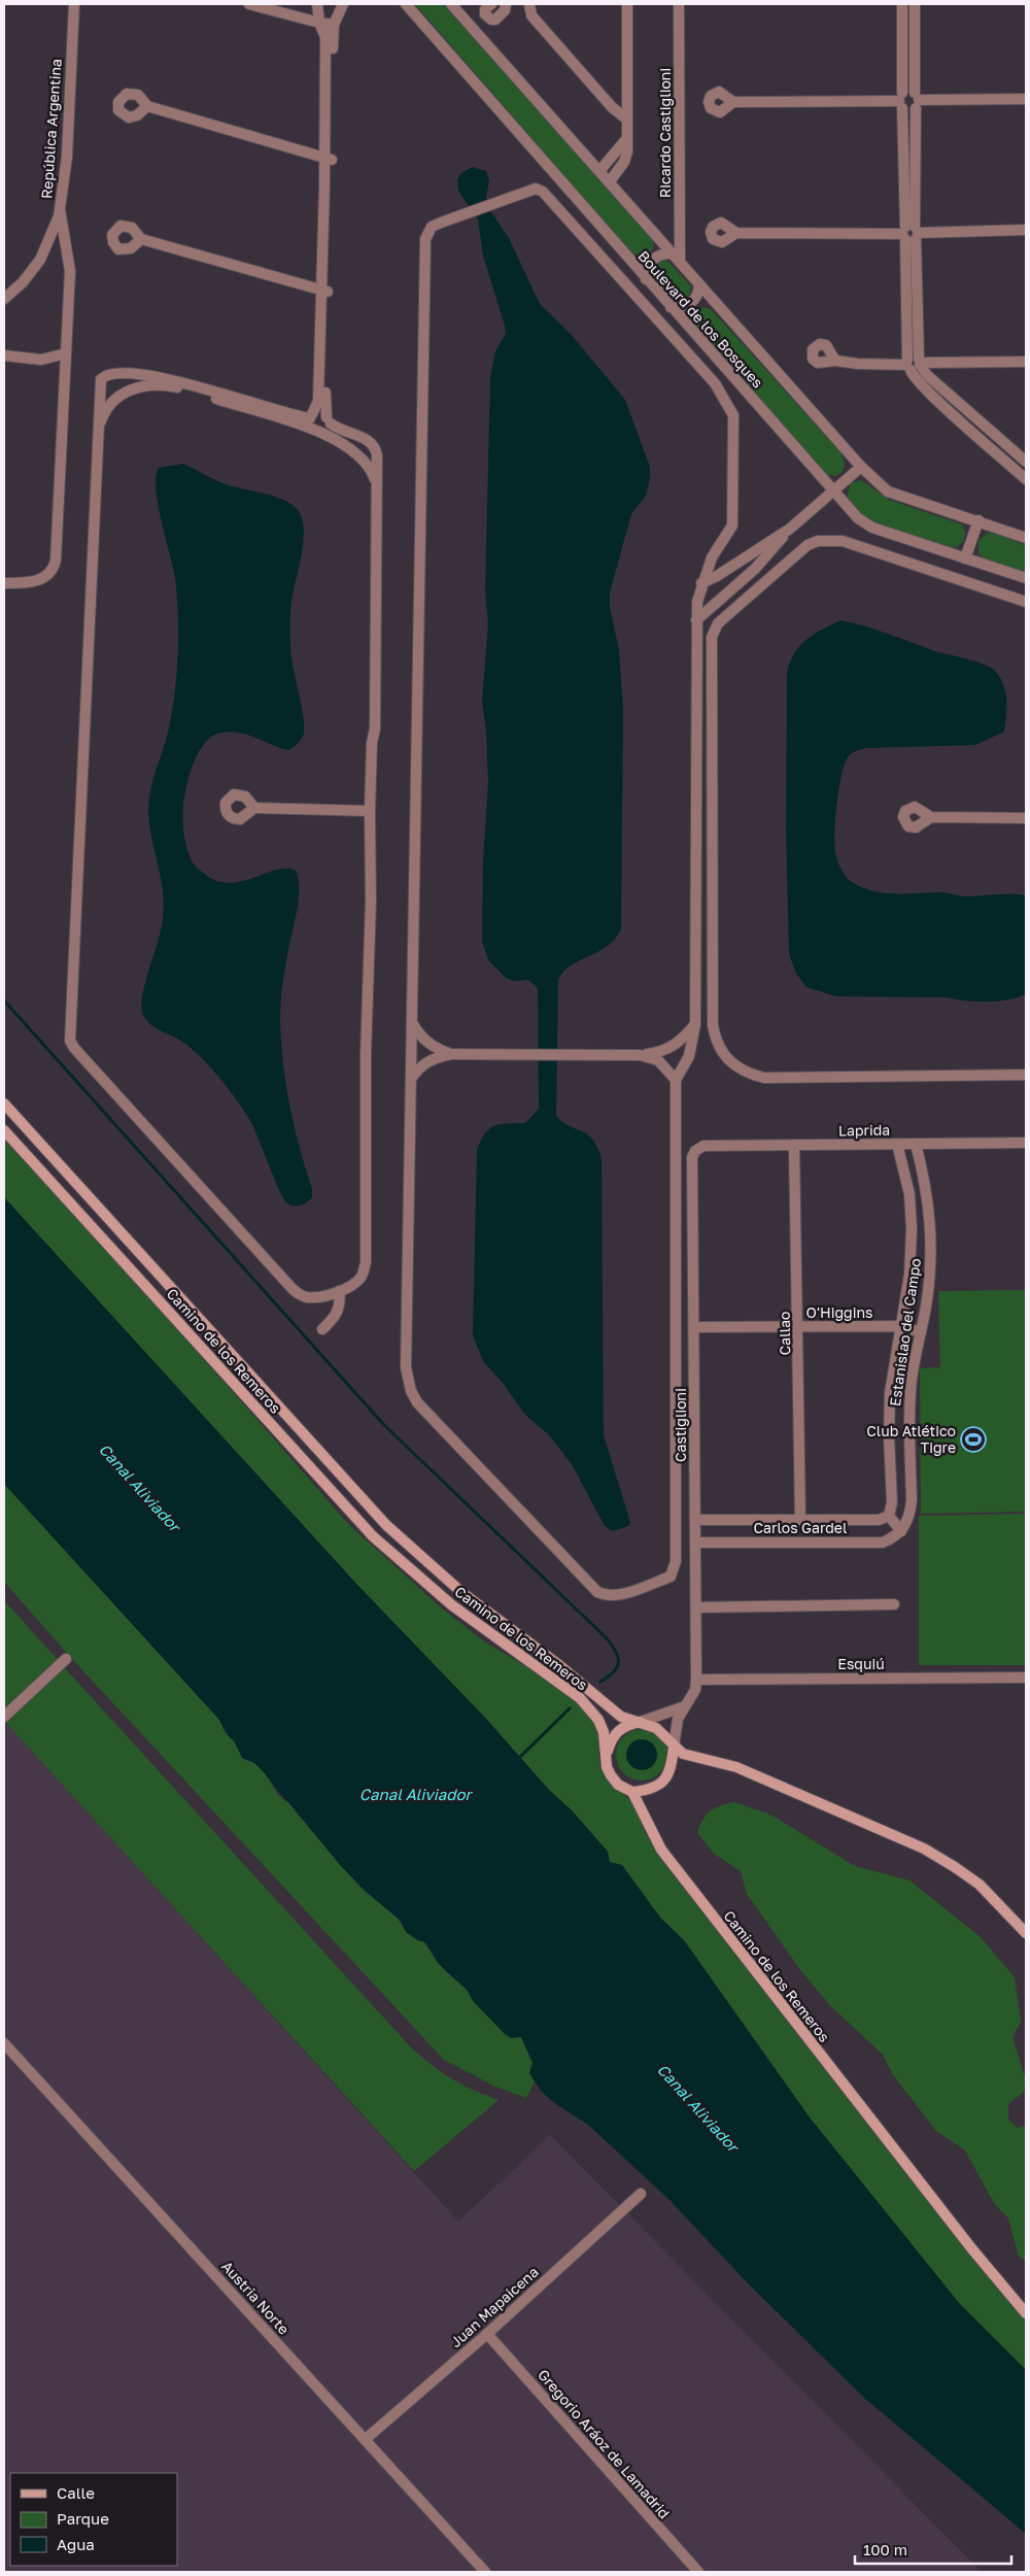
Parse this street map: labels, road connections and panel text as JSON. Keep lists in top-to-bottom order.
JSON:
{
  "streets": {
    "main road": ["Camino de los Remeros"],
    "street": [
      "República Argentina",
      "Ricardo Castiglioni",
      "Boulevard de los Bosques",
      "Laprida",
      "O'Higgins",
      "Estanislao del Campo",
      "Callao",
      "Castiglioni",
      "Carlos Gardel",
      "Esquiú",
      "Austria Norte",
      "Juan Mapaicena",
      "Gregorio Aráoz de Lamadrid"
    ]
  },
  "crossings": [
    ["Ricardo Castiglioni", "Boulevard de los Bosques"],
    ["Laprida", "Estanislao del Campo"],
    ["Laprida", "Callao"],
    ["Laprida", "Castiglioni"],
    ["O'Higgins", "Estanislao del Campo"],
    ["O'Higgins", "Callao"],
    ["O'Higgins", "Castiglioni"],
    ["Estanislao del Campo", "Carlos Gardel"],
    ["Callao", "Carlos Gardel"],
    ["Camino de los Remeros", "Castiglioni"],
    ["Castiglioni", "Carlos Gardel"],
    ["Castiglioni", "Esquiú"],
    ["Austria Norte", "Juan Mapaicena"],
    ["Juan Mapaicena", "Gregorio Aráoz de Lamadrid"]
  ],
  "water": ["Canal Aliviador"],
  "places": {
    "sports": ["Club Atlético Tigre"]
  },
  "legend": ["Calle", "Parque", "Agua"],
  "scale_bar": "100 m"
}
